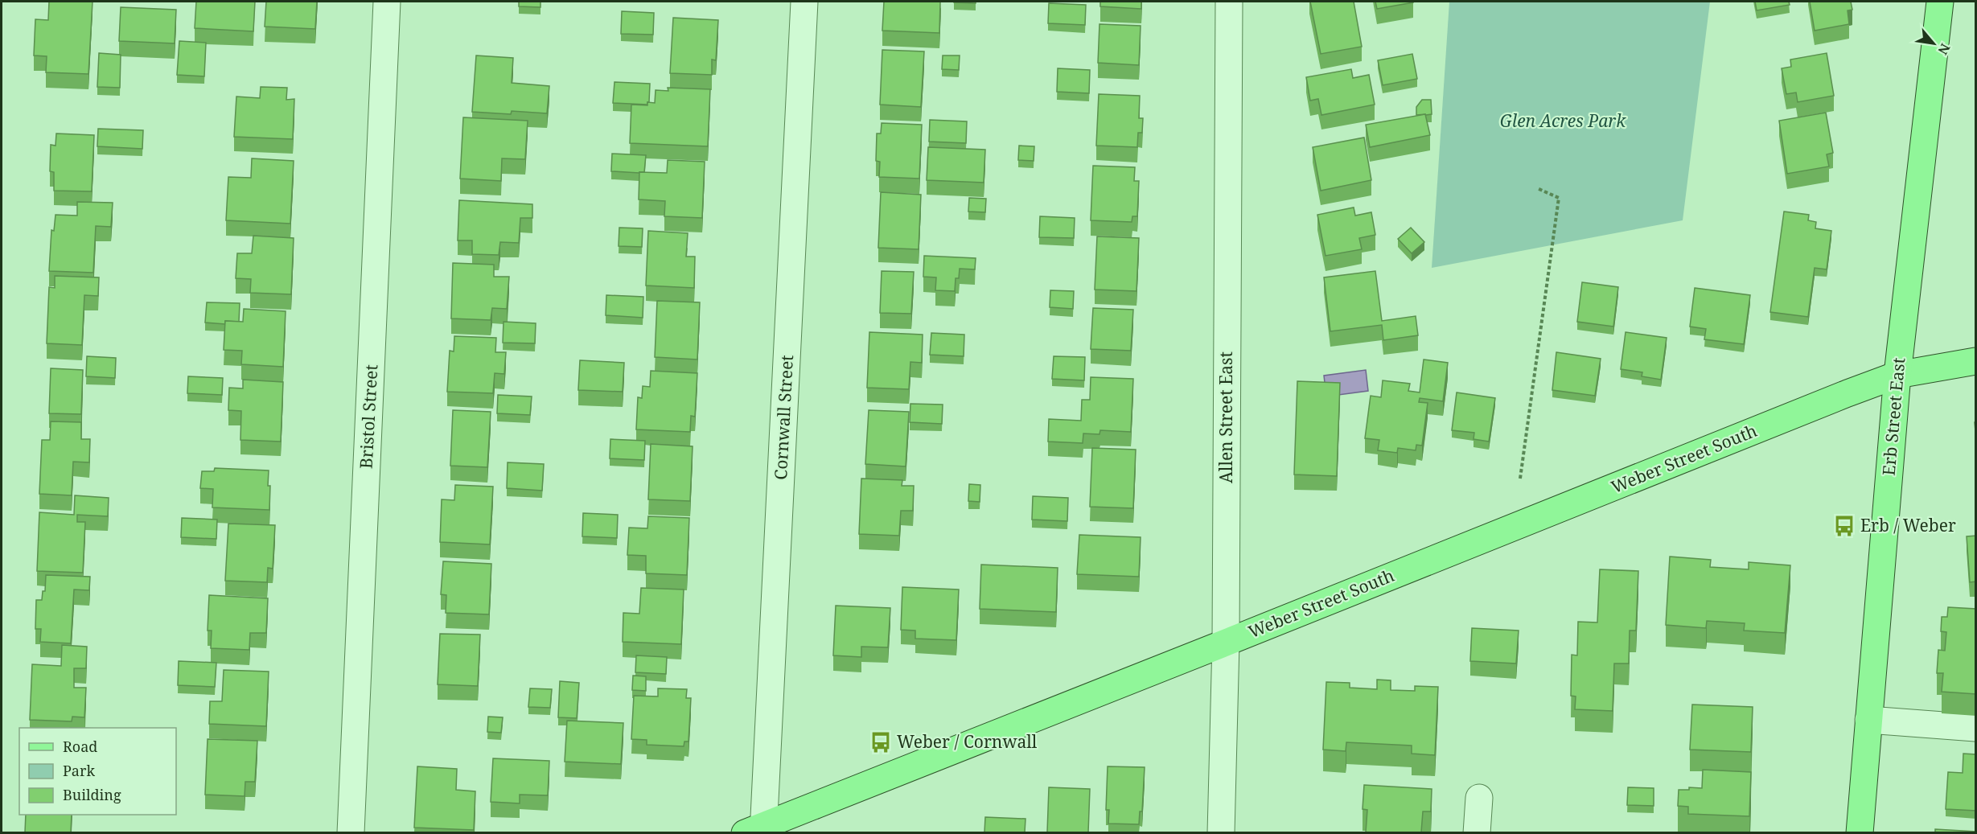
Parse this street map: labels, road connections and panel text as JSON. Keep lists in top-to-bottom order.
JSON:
{
  "streets": {
    "main road": ["Erb Street East", "Weber Street South"],
    "street": ["Bristol Street", "Cornwall Street", "Allen Street East"]
  },
  "crossings": [
    ["Erb Street East", "Weber Street South"],
    ["Cornwall Street", "Weber Street South"],
    ["Allen Street East", "Weber Street South"]
  ],
  "parks": ["Glen Acres Park"],
  "places": {
    "bus stop": ["Erb / Weber", "Weber / Cornwall"]
  },
  "legend": ["Road", "Park", "Building"],
  "north": "bottom right"
}
